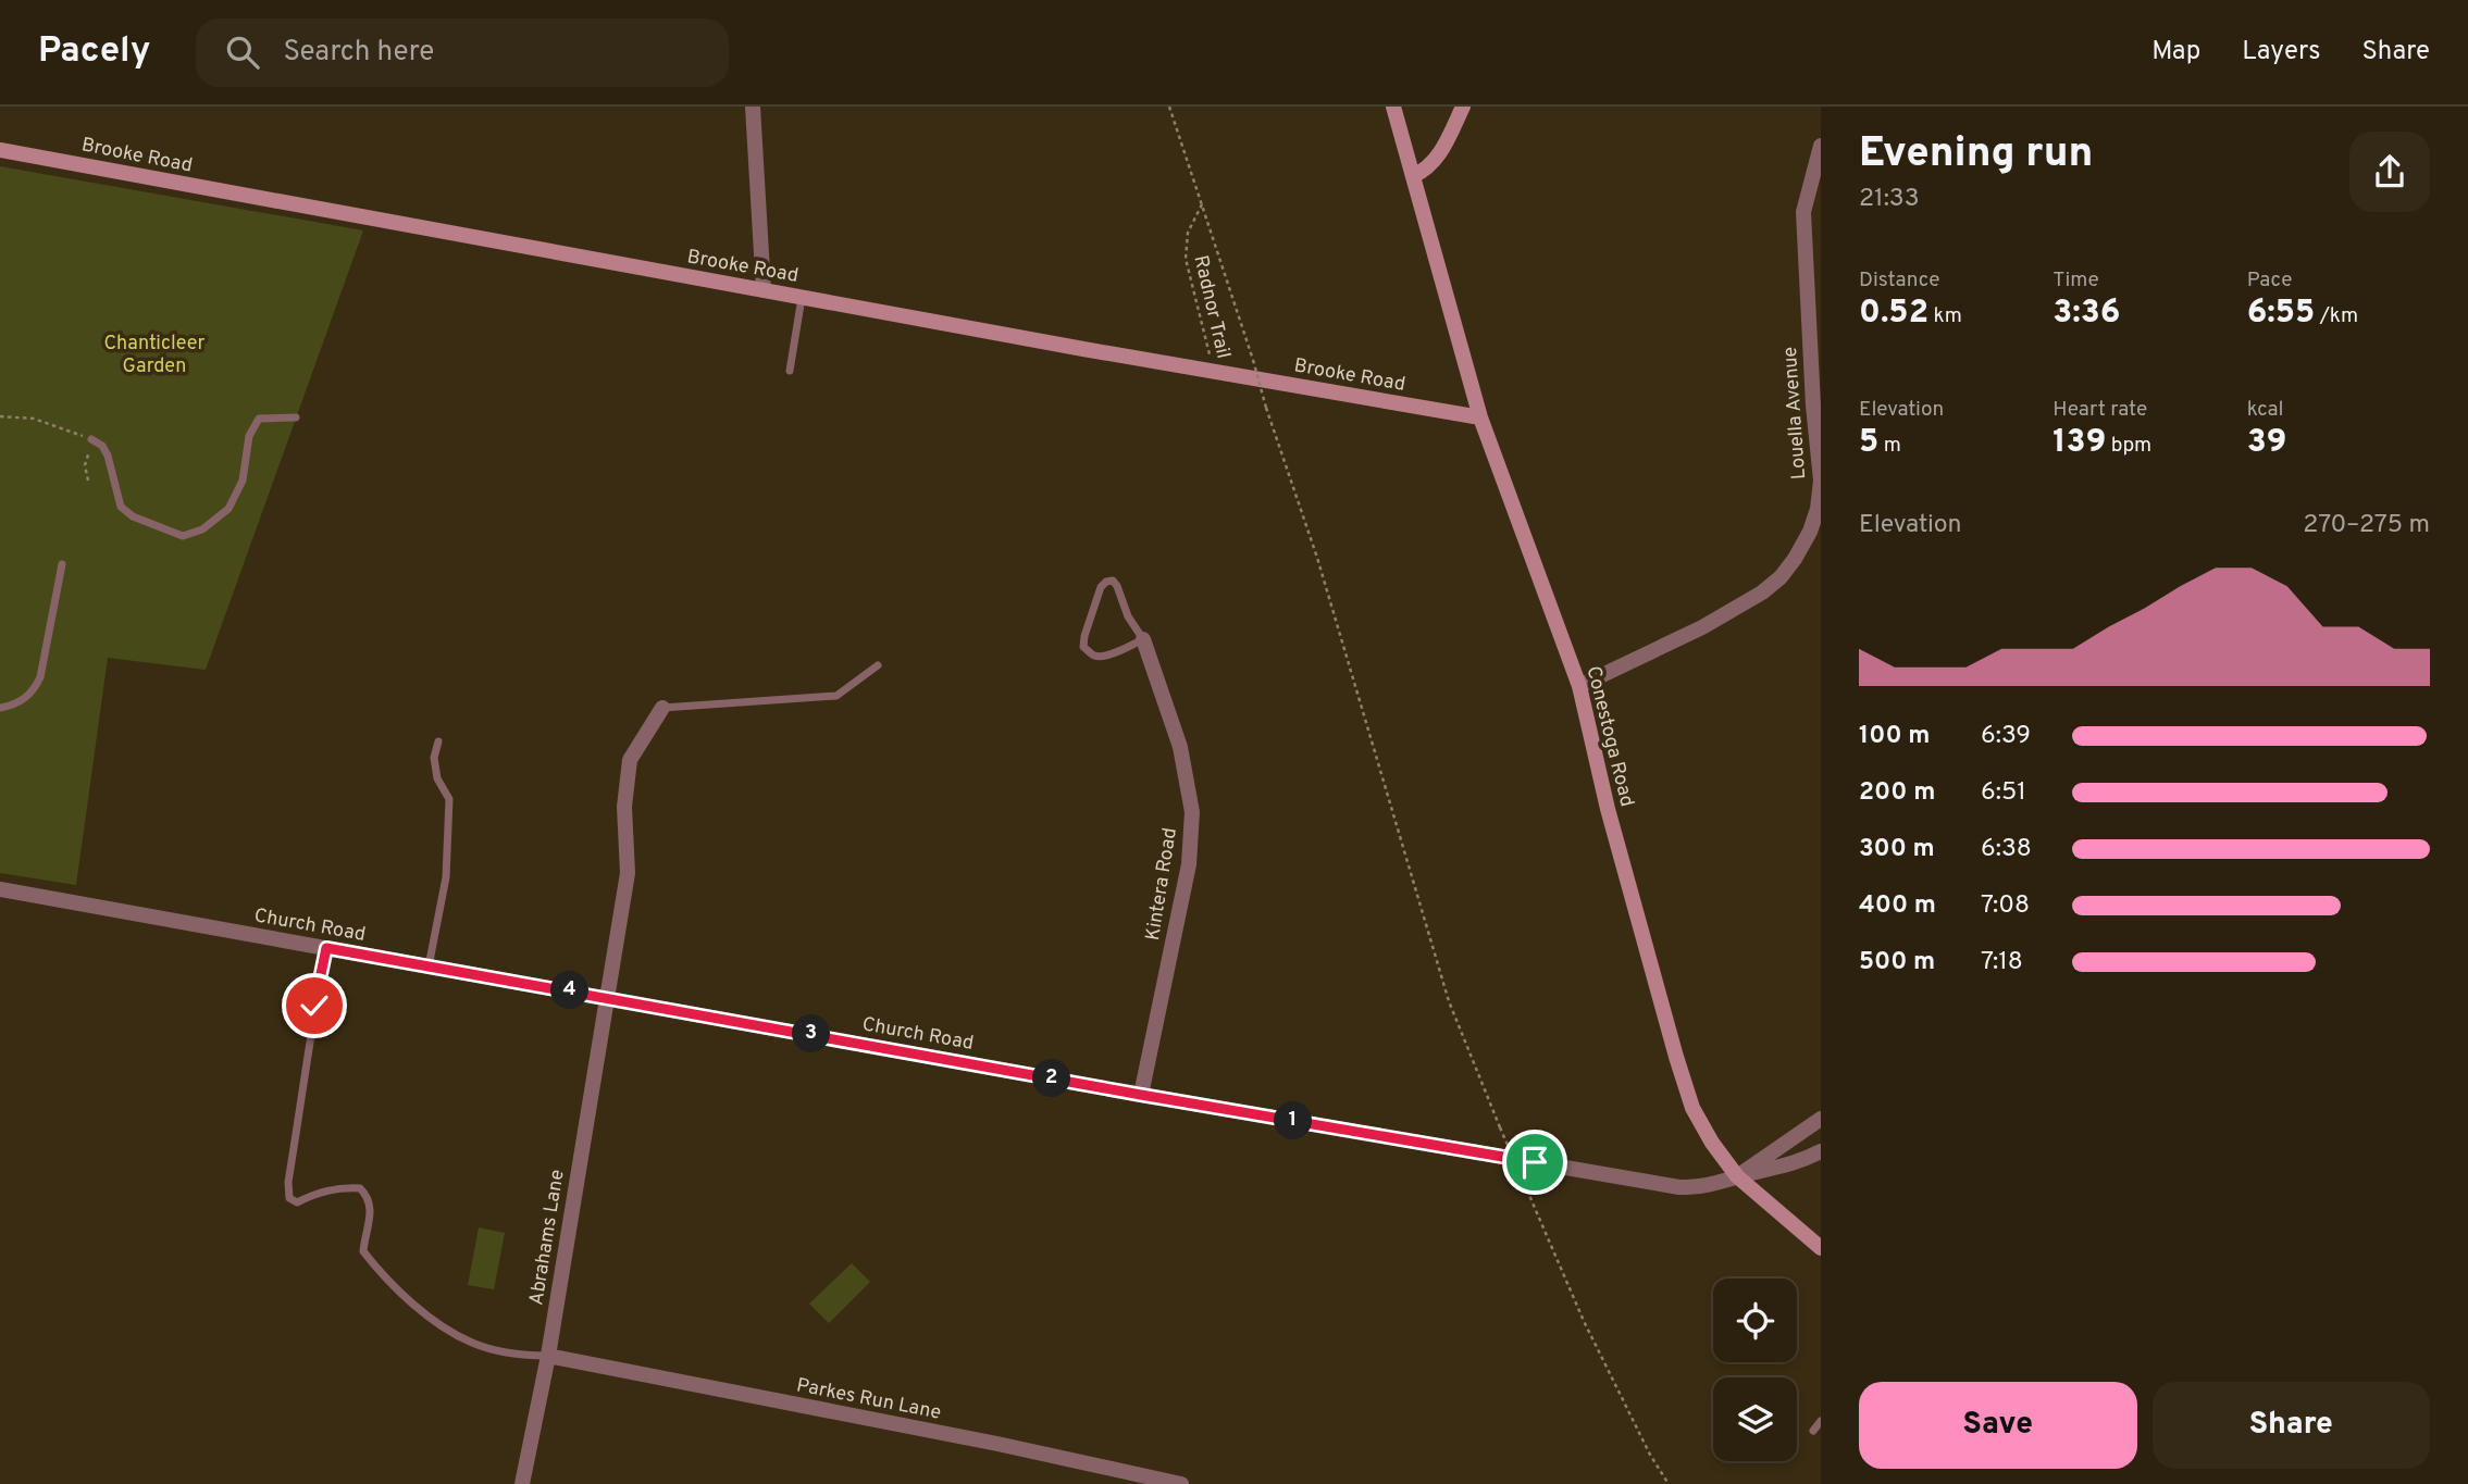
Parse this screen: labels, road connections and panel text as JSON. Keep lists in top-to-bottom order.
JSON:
{
  "streets": {
    "main road": ["Brooke Road", "Conestoga Road"],
    "street": [
      "Louella Avenue",
      "Kintera Road",
      "Church Road",
      "Abrahams Lane",
      "Parkes Run Lane"
    ],
    "path": ["Radnor Trail"]
  },
  "crossings": [
    ["Brooke Road", "Radnor Trail"],
    ["Brooke Road", "Conestoga Road"],
    ["Louella Avenue", "Conestoga Road"],
    ["Conestoga Road", "Church Road"],
    ["Kintera Road", "Church Road"],
    ["Church Road", "Abrahams Lane"],
    ["Abrahams Lane", "Parkes Run Lane"]
  ],
  "parks": ["Chanticleer Garden"],
  "page": {
    "header": "Pacely",
    "search": "Search here",
    "nav": ["Map", "Layers", "Share"],
    "heading": ["Evening run", "21:33"],
    "stats": [
      ["Distance", "0.52 km"],
      ["Time", "3:36"],
      ["Pace", "6:55 /km"],
      ["Elevation", "5 m"],
      ["Heart rate", "139 bpm"],
      ["kcal", "39"]
    ],
    "chart": ["Elevation", "270–275 m"],
    "list": [
      {
        "name": "100 m",
        "note": "6:39"
      },
      {
        "name": "200 m",
        "note": "6:51"
      },
      {
        "name": "300 m",
        "note": "6:38"
      },
      {
        "name": "400 m",
        "note": "7:08"
      },
      {
        "name": "500 m",
        "note": "7:18"
      }
    ],
    "pins": [
      "4",
      "3",
      "2",
      "1"
    ],
    "buttons": ["Save", "Share"]
  }
}
